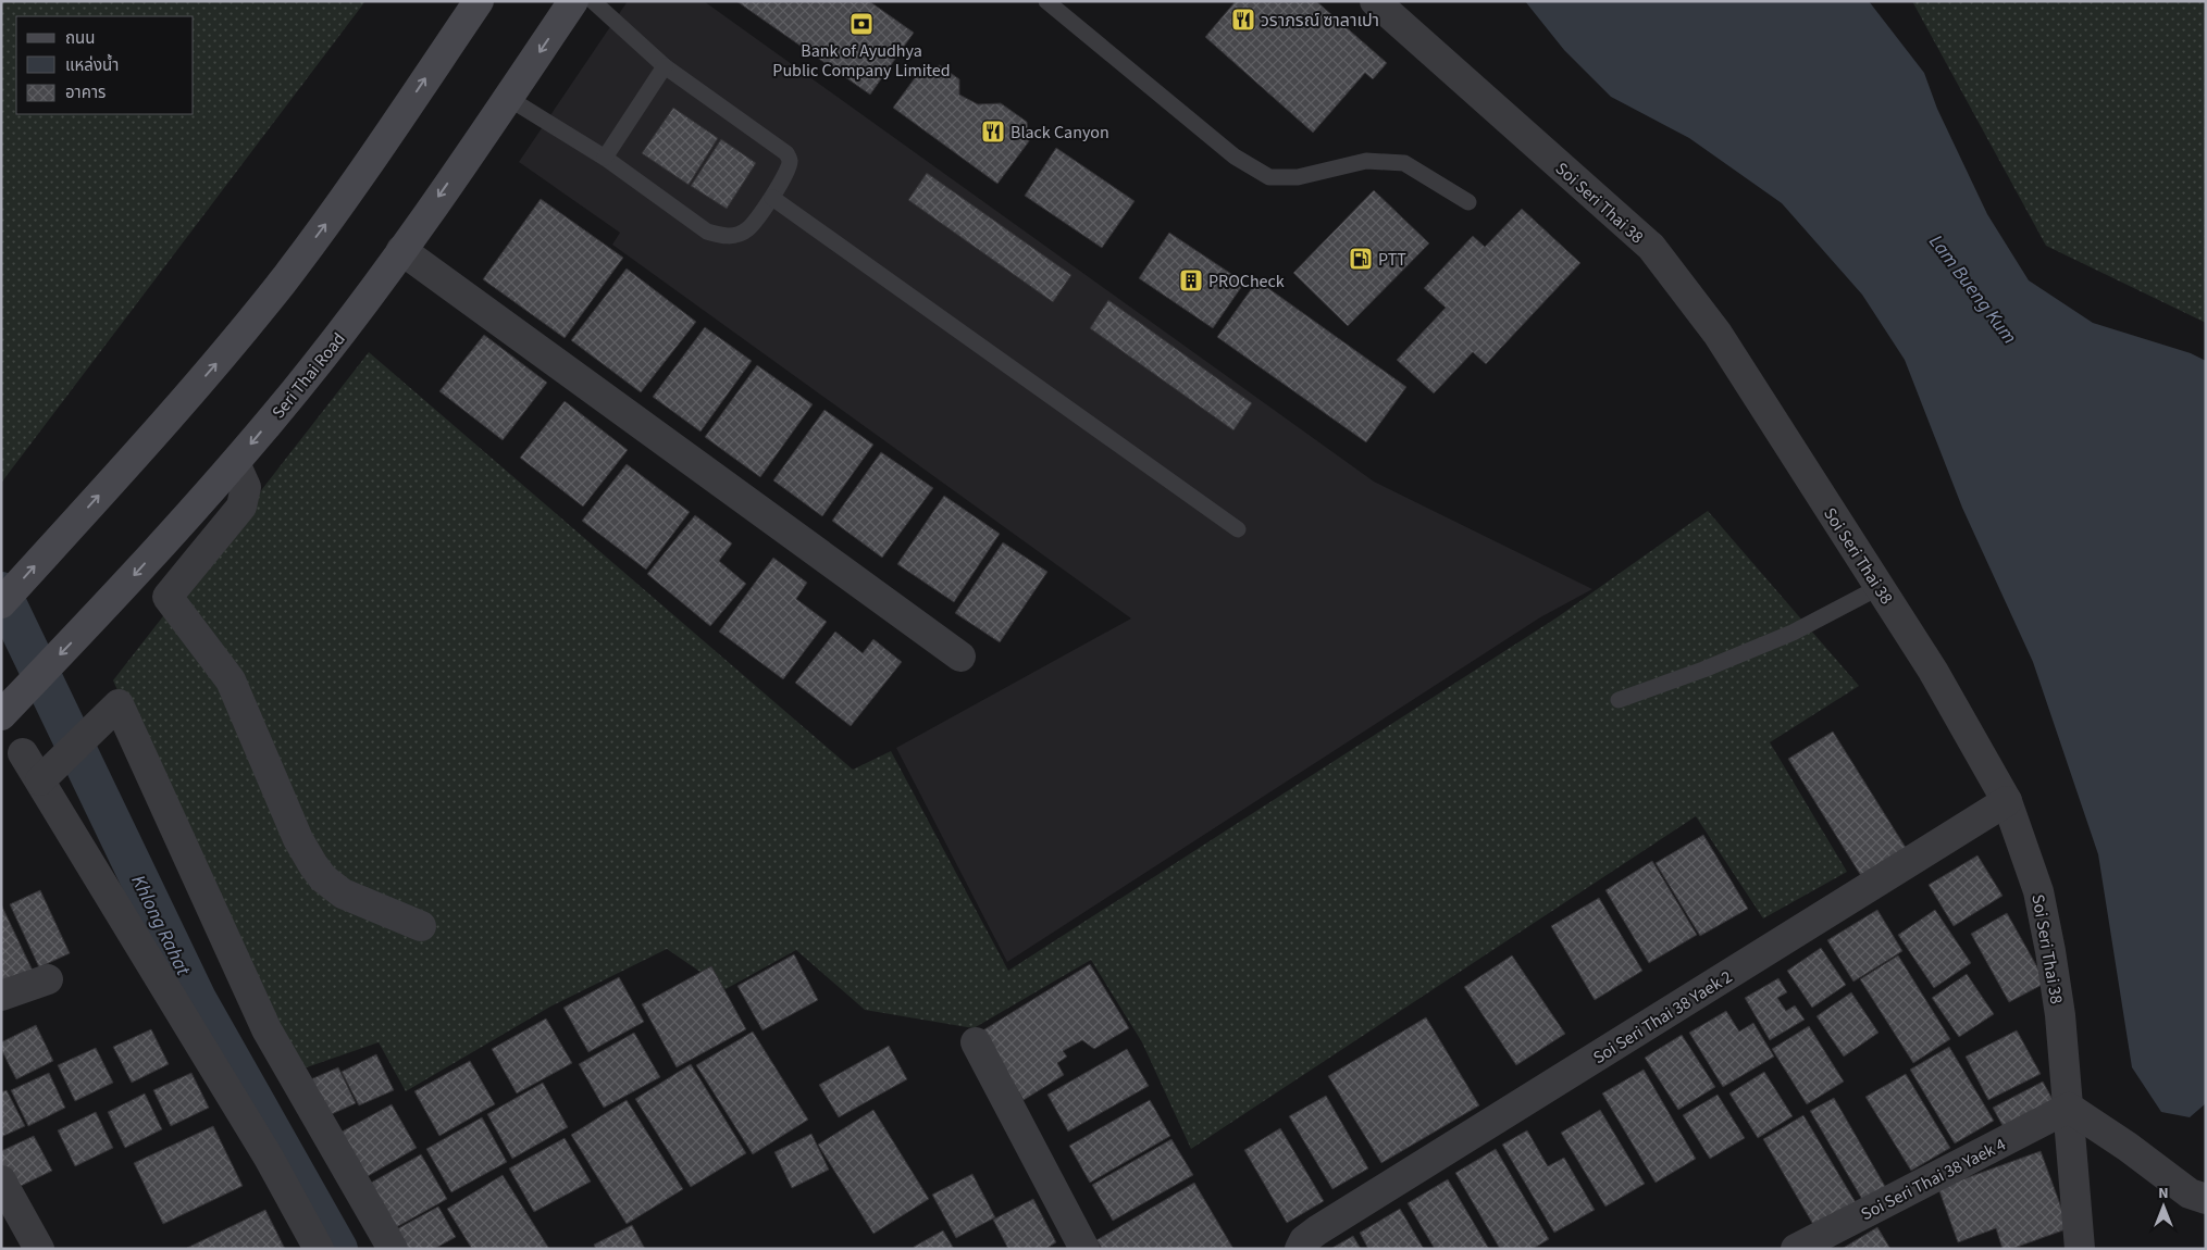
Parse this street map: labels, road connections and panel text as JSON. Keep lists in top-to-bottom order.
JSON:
{
  "streets": {
    "main road": ["Seri Thai Road"],
    "street": ["Soi Seri Thai 38", "Soi Seri Thai 38 Yaek 2", "Soi Seri Thai 38 Yaek 4"]
  },
  "crossings": [
    ["Soi Seri Thai 38", "Soi Seri Thai 38 Yaek 2"],
    ["Soi Seri Thai 38", "Soi Seri Thai 38 Yaek 4"]
  ],
  "water": ["Lam Bueng Kum", "Khlong Rahat"],
  "places": {
    "restaurant": ["วราภรณ์ ซาลาเปา", "Black Canyon"],
    "bank": ["Bank of Ayudhya Public Company Limited"],
    "fuel station": ["PTT"],
    "building": ["PROCheck"]
  },
  "legend": ["ถนน", "แหล่งน้ำ", "อาคาร"],
  "north": "top"
}
